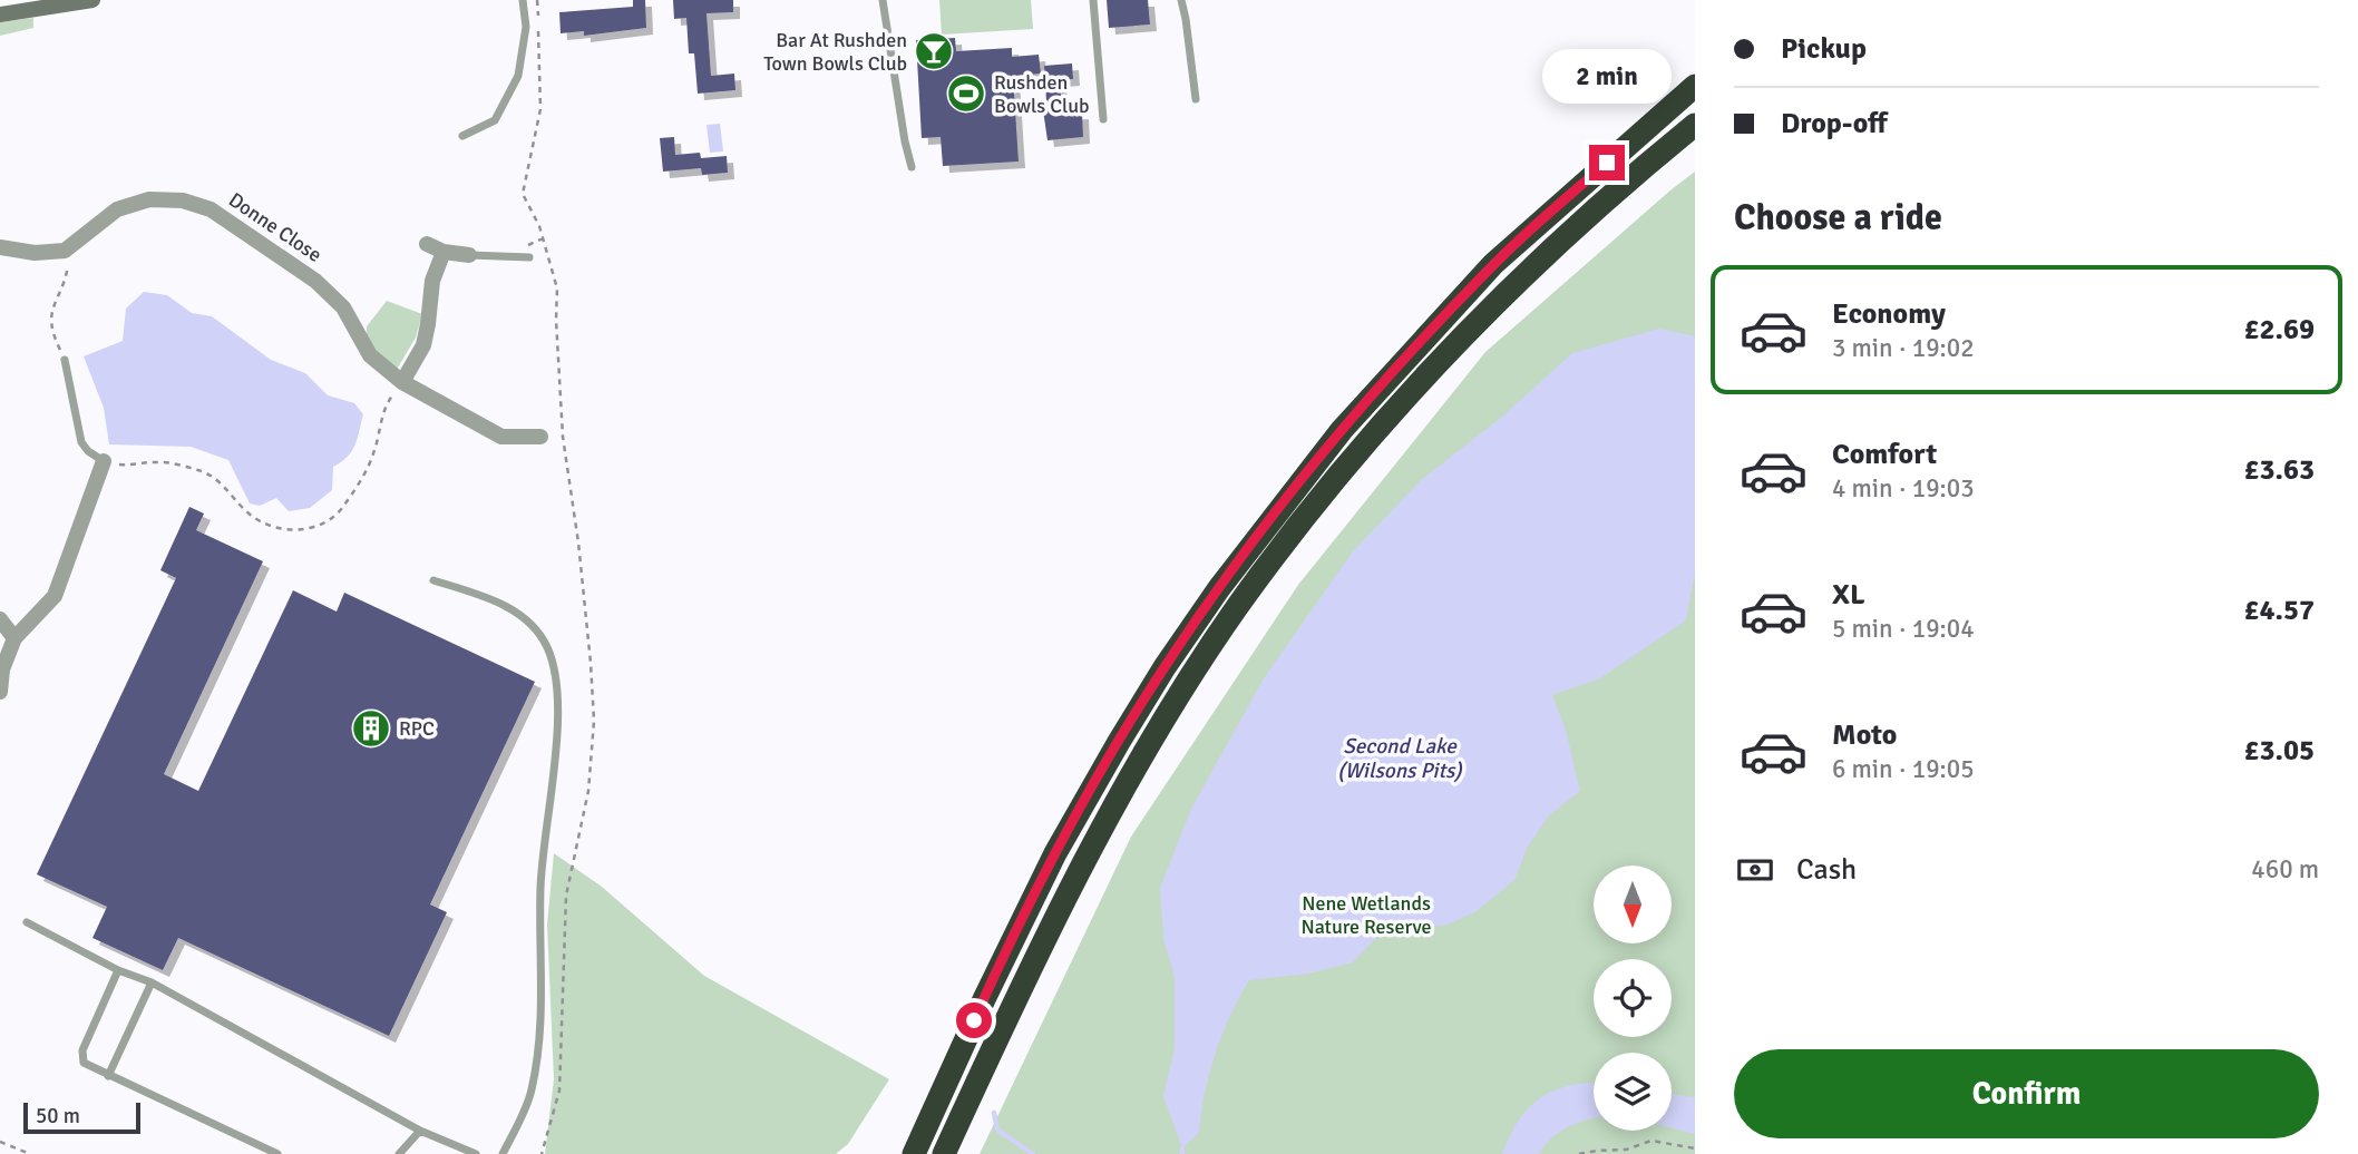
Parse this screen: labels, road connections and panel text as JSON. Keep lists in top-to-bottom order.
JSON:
{
  "streets": {
    "street": ["Donne Close"]
  },
  "water": ["Second Lake (Wilsons Pits)"],
  "parks": ["Nene Wetlands Nature Reserve"],
  "places": {
    "bar": ["Bar At Rushden Town Bowls Club"],
    "sports": ["Rushden Bowls Club"],
    "building": ["RPC"]
  },
  "scale_bar": "50 m",
  "north": "bottom",
  "page": {
    "banner": ["Pickup", "Drop-off"],
    "bubble": "2 min",
    "heading": "Choose a ride",
    "list": [
      {
        "name": "Economy",
        "note": "3 min · 19:02",
        "value": "£2.69"
      },
      {
        "name": "Comfort",
        "note": "4 min · 19:03",
        "value": "£3.63"
      },
      {
        "name": "XL",
        "note": "5 min · 19:04",
        "value": "£4.57"
      },
      {
        "name": "Moto",
        "note": "6 min · 19:05",
        "value": "£3.05"
      }
    ],
    "pay": ["Cash", "460 m"],
    "buttons": "Confirm",
    "scale": "50 m"
  }
}
